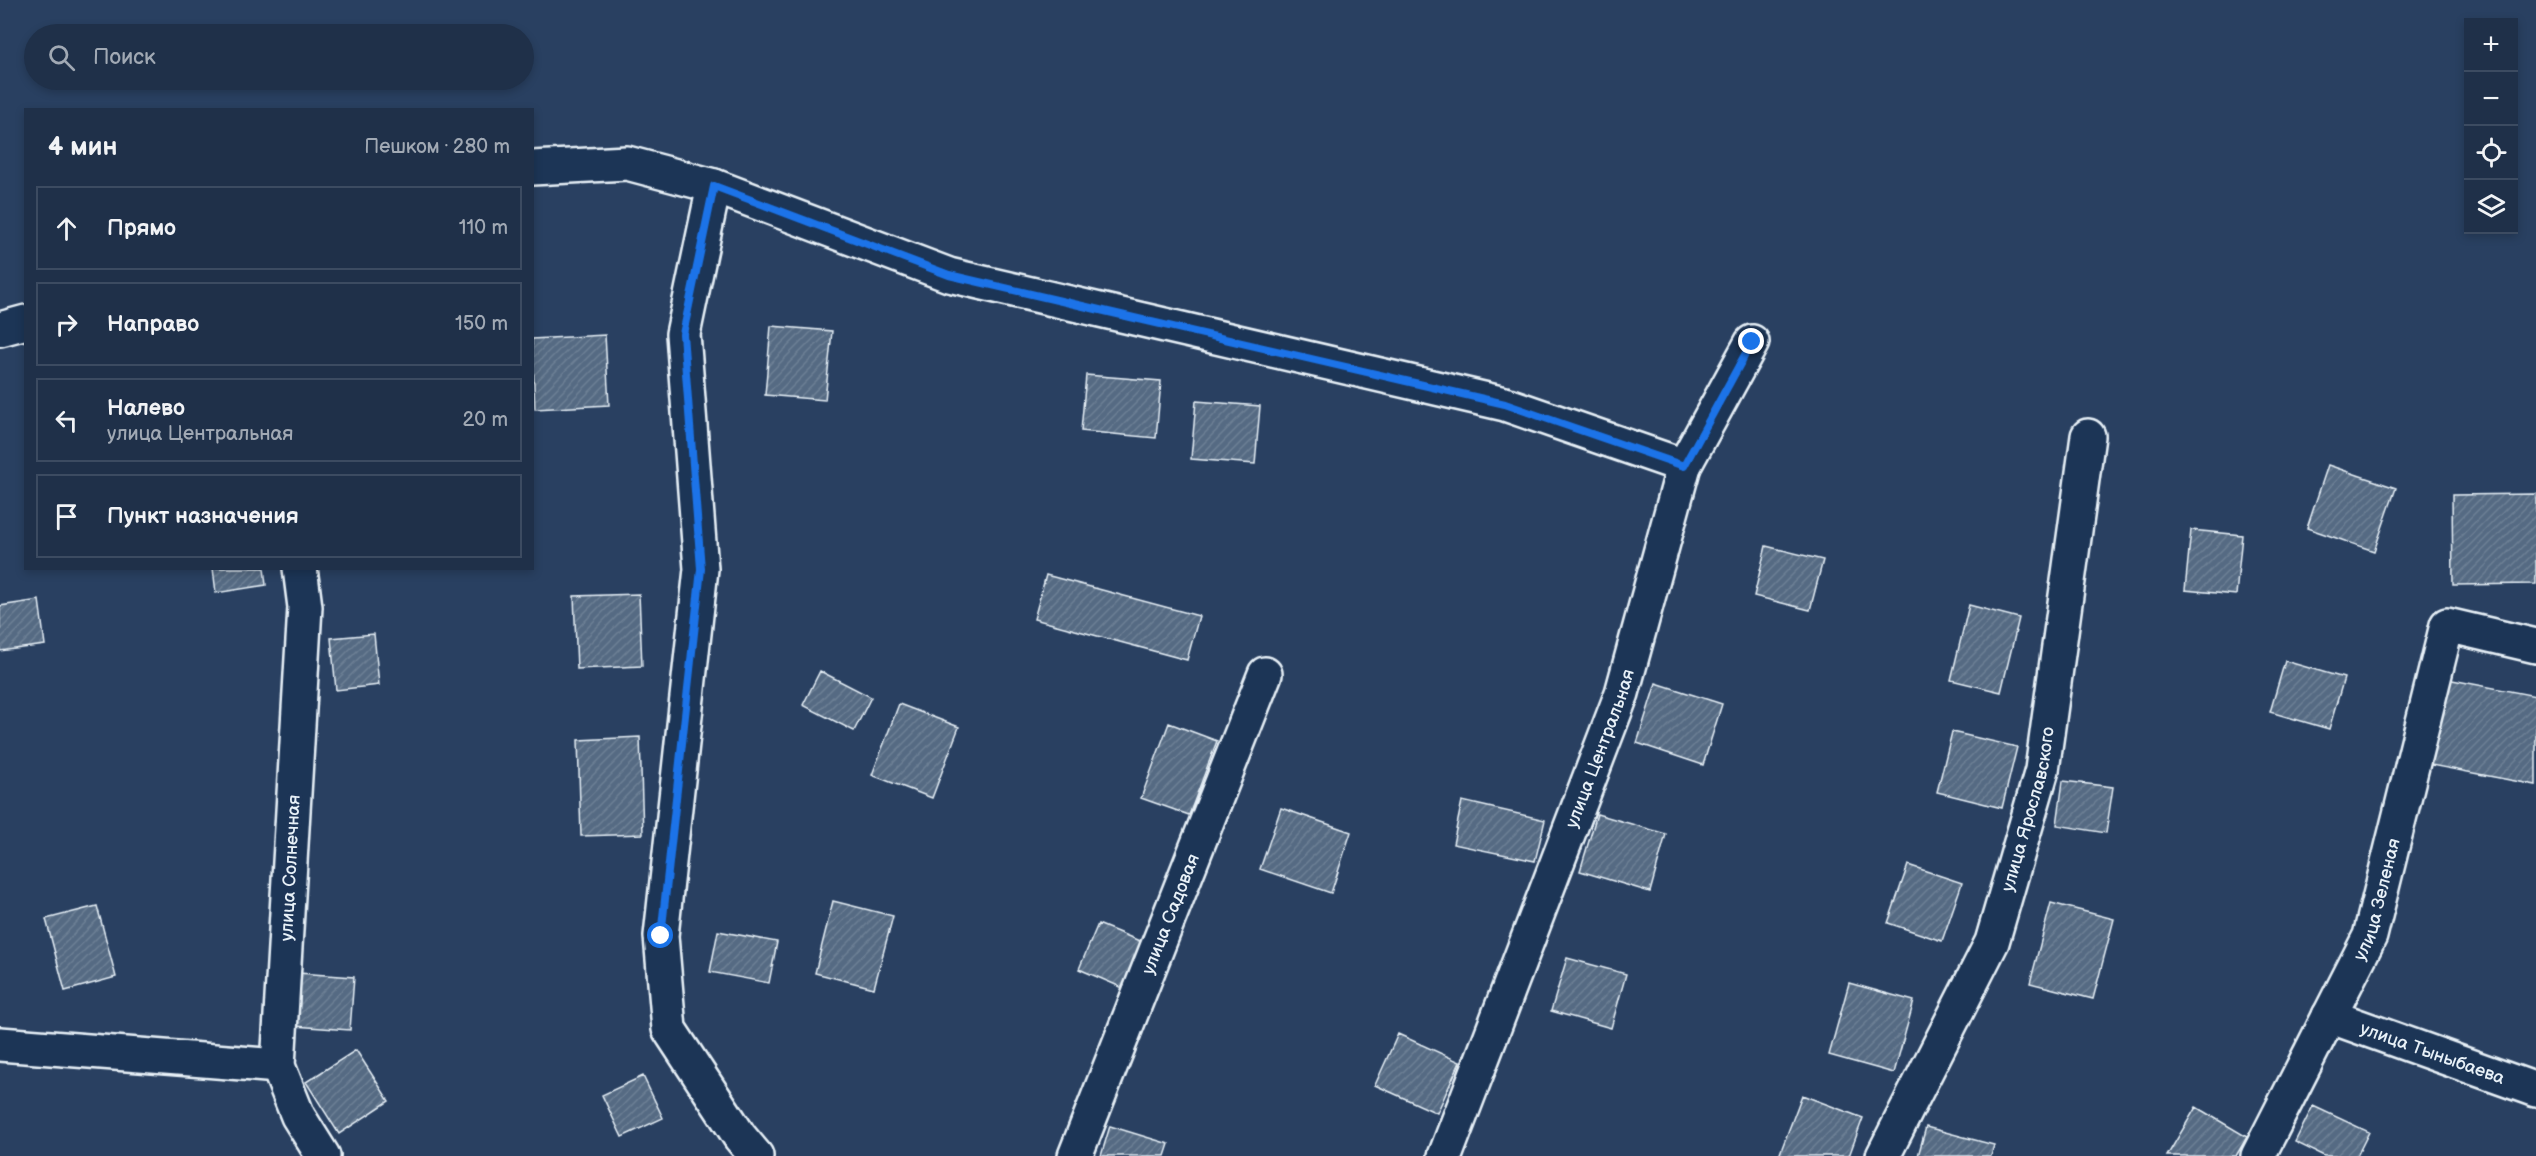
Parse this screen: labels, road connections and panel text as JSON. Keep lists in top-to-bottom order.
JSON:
{
  "streets": {
    "street": [
      "улица Центральная",
      "улица Ярославского",
      "улица Солнечная",
      "улица Зеленая",
      "улица Садовая",
      "улица Тыныбаева"
    ]
  },
  "crossings": [
    ["улица Зеленая", "улица Тыныбаева"]
  ],
  "page": {
    "map_buttons": ["+", "−"],
    "search": "Поиск",
    "heading": ["4 мин", "Пешком · 280 m"],
    "list": [
      ["Прямо", "110 m"],
      ["Направо", "150 m"],
      ["Налево", "улица Центральная", "20 m"],
      "Пункт назначения"
    ]
  }
}
